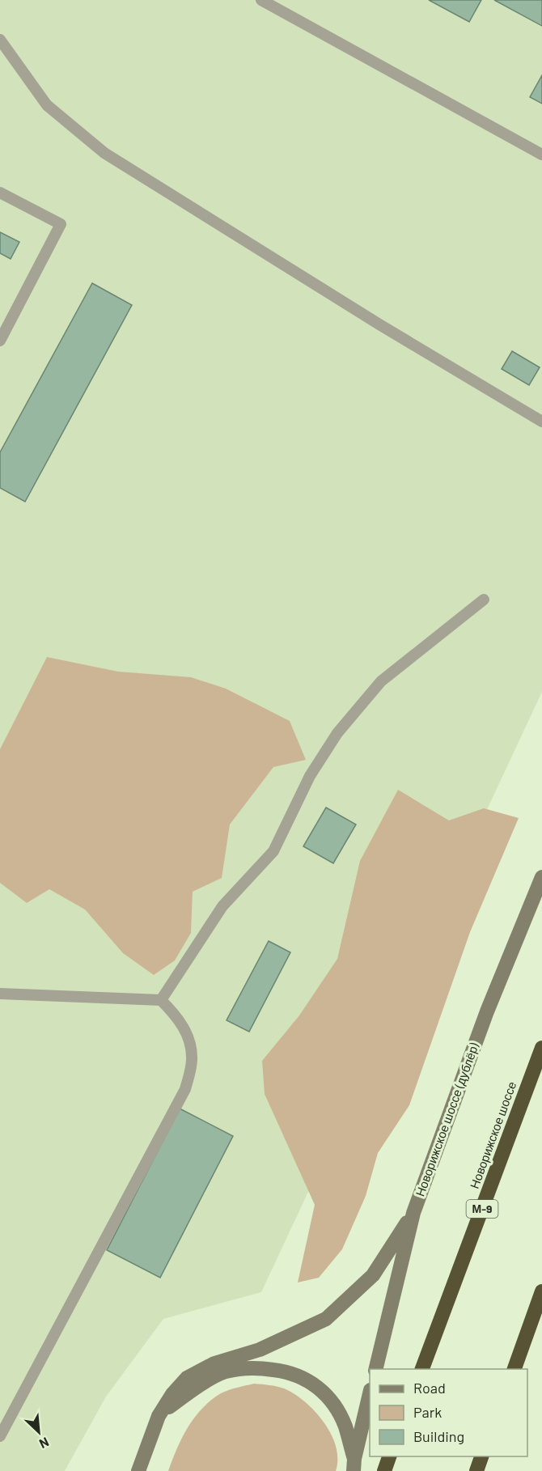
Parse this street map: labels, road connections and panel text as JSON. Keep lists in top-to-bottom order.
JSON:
{
  "streets": {
    "highway": ["Новорижское шоссе", "М-9"],
    "street": ["Новорижское шоссе (дублёр)"]
  },
  "legend": ["Road", "Park", "Building"],
  "north": "bottom right"
}
